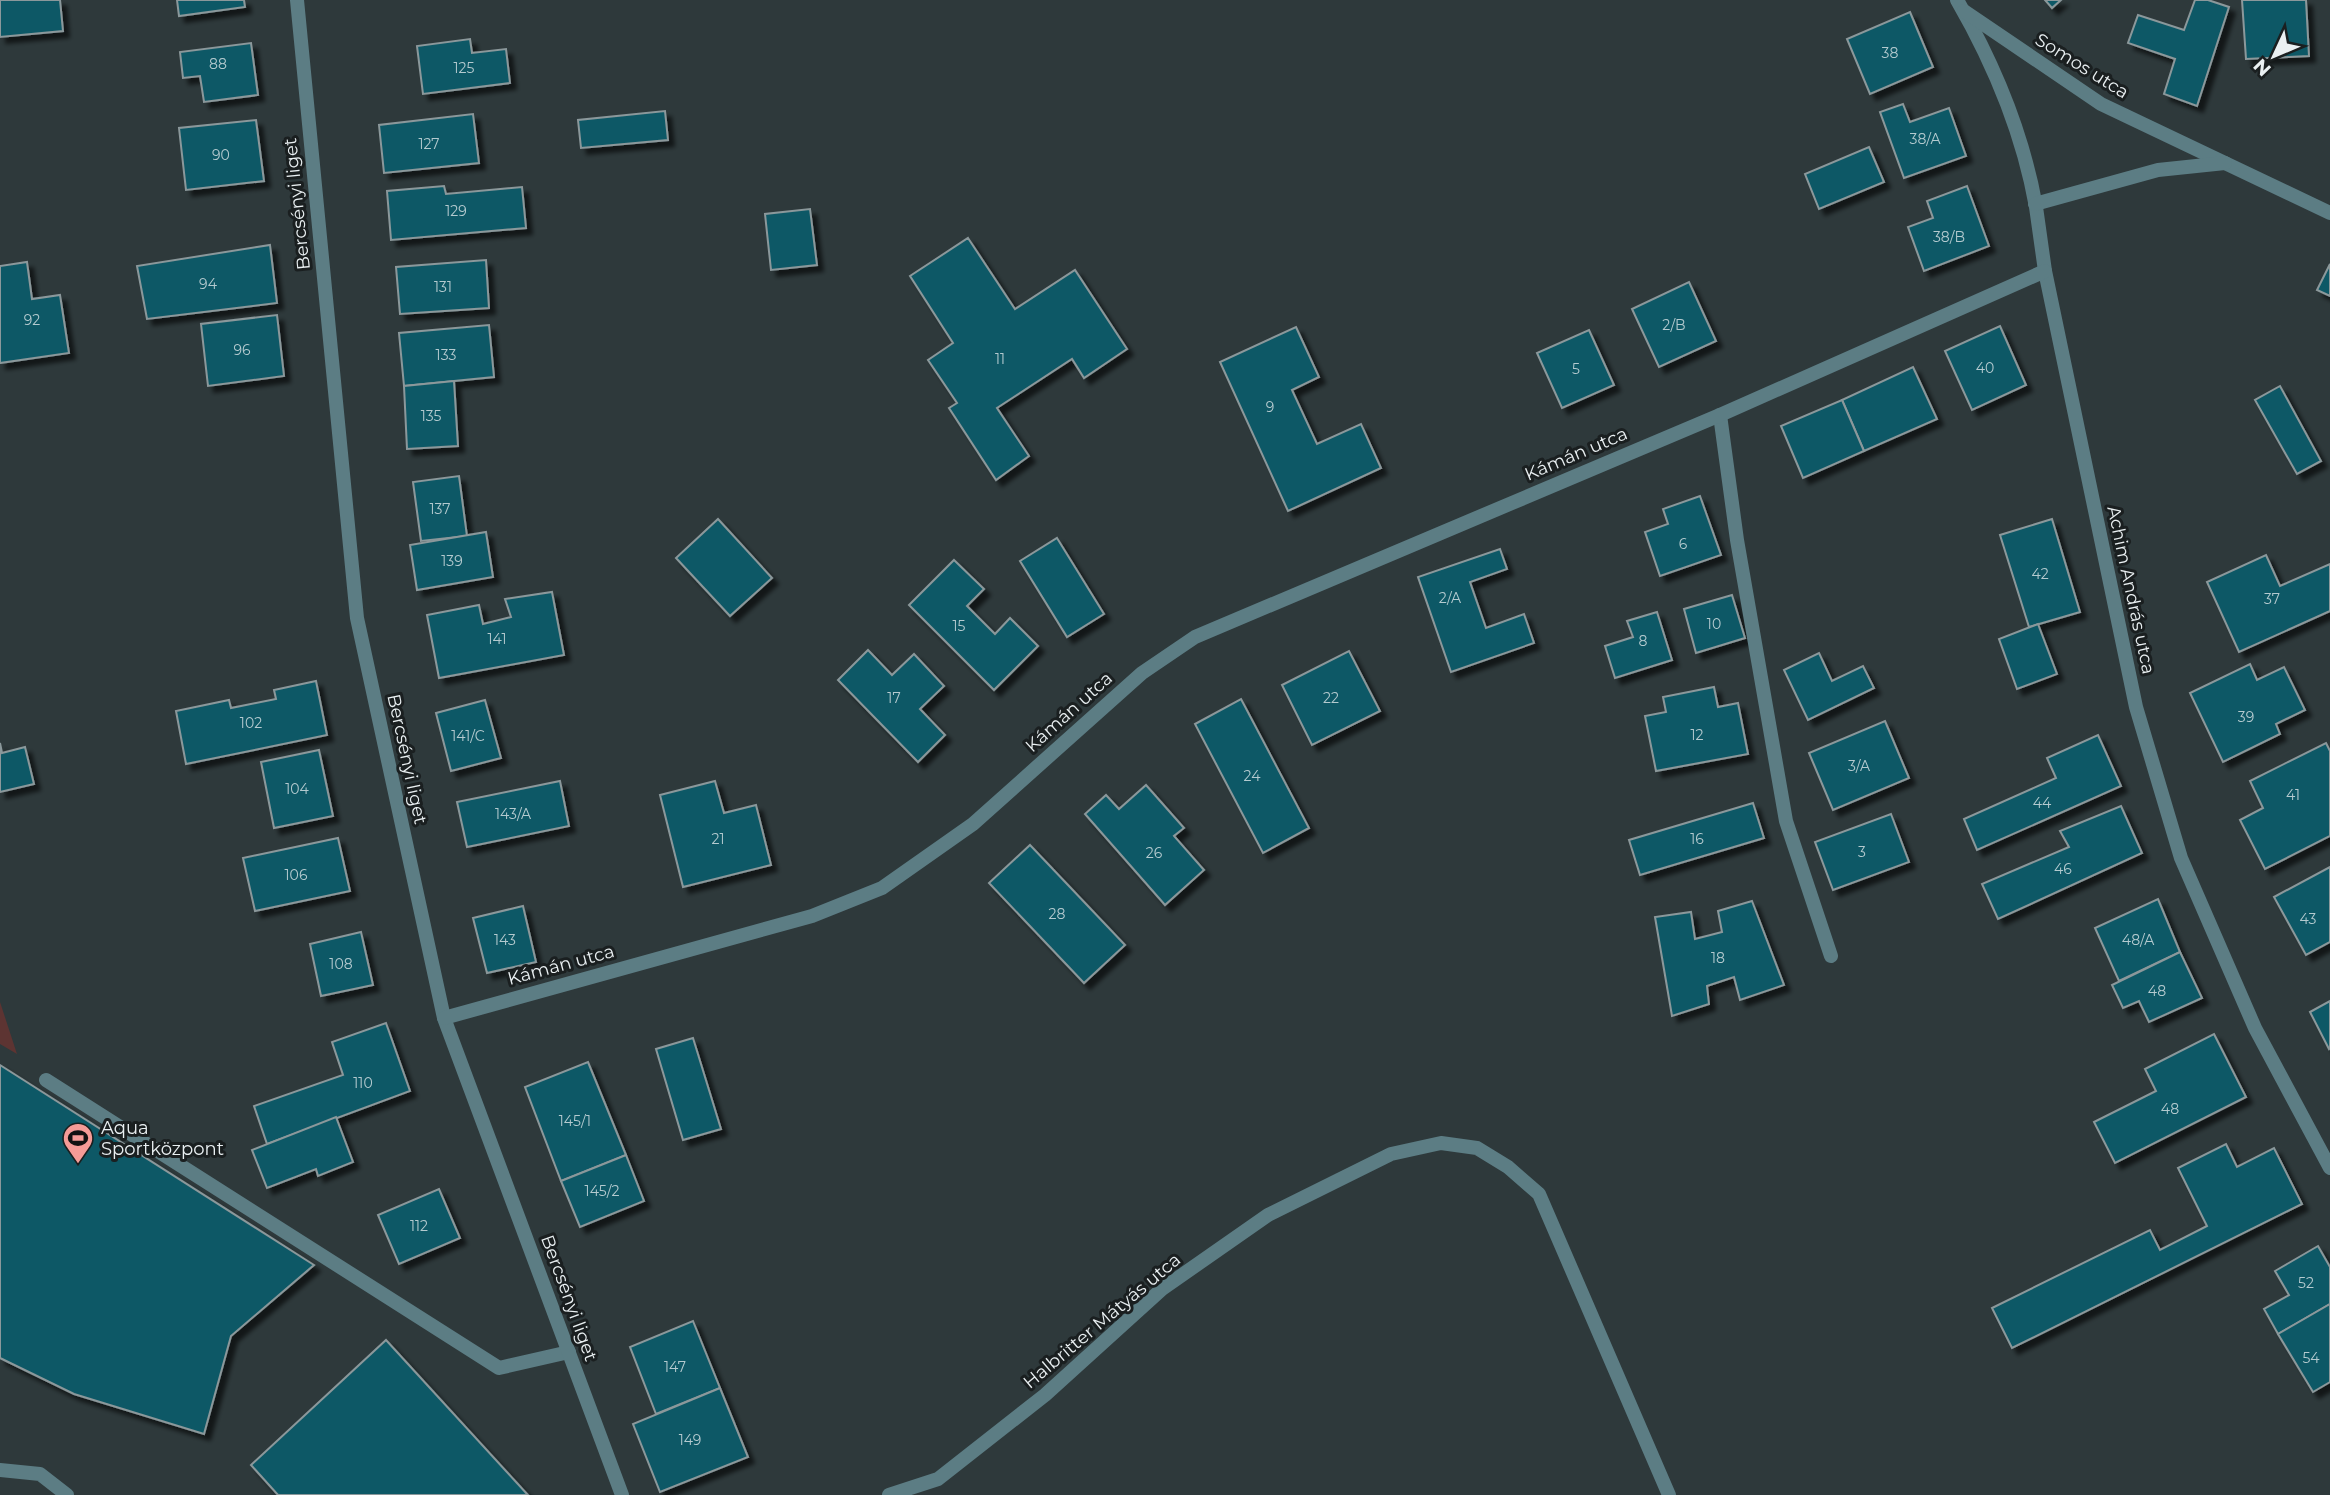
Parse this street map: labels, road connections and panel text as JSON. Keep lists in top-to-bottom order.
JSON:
{
  "streets": {
    "street": [
      "Somos utca",
      "Bercsényi liget",
      "Kámán utca",
      "Achim András utca",
      "Halbritter Mátyás utca"
    ]
  },
  "crossings": [
    ["Somos utca", "Achim András utca"],
    ["Bercsényi liget", "Kámán utca"],
    ["Kámán utca", "Achim András utca"]
  ],
  "places": {
    "sports": ["Aqua Sportközpont"]
  },
  "house_numbers": [
    "38",
    "88",
    "125",
    "38/A",
    "127",
    "90",
    "129",
    "38/B",
    "94",
    "131",
    "92",
    "2/B",
    "96",
    "133",
    "11",
    "40",
    "5",
    "9",
    "135",
    "137",
    "6",
    "139",
    "42",
    "2/A",
    "37",
    "10",
    "15",
    "141",
    "8",
    "17",
    "22",
    "39",
    "102",
    "12",
    "141/C",
    "3/A",
    "24",
    "104",
    "41",
    "44",
    "143/A",
    "21",
    "16",
    "3",
    "26",
    "46",
    "106",
    "28",
    "43",
    "143",
    "48/A",
    "18",
    "108",
    "48",
    "110",
    "48",
    "145/1",
    "145/2",
    "112",
    "52",
    "54",
    "147",
    "149"
  ],
  "north": "bottom left"
}
